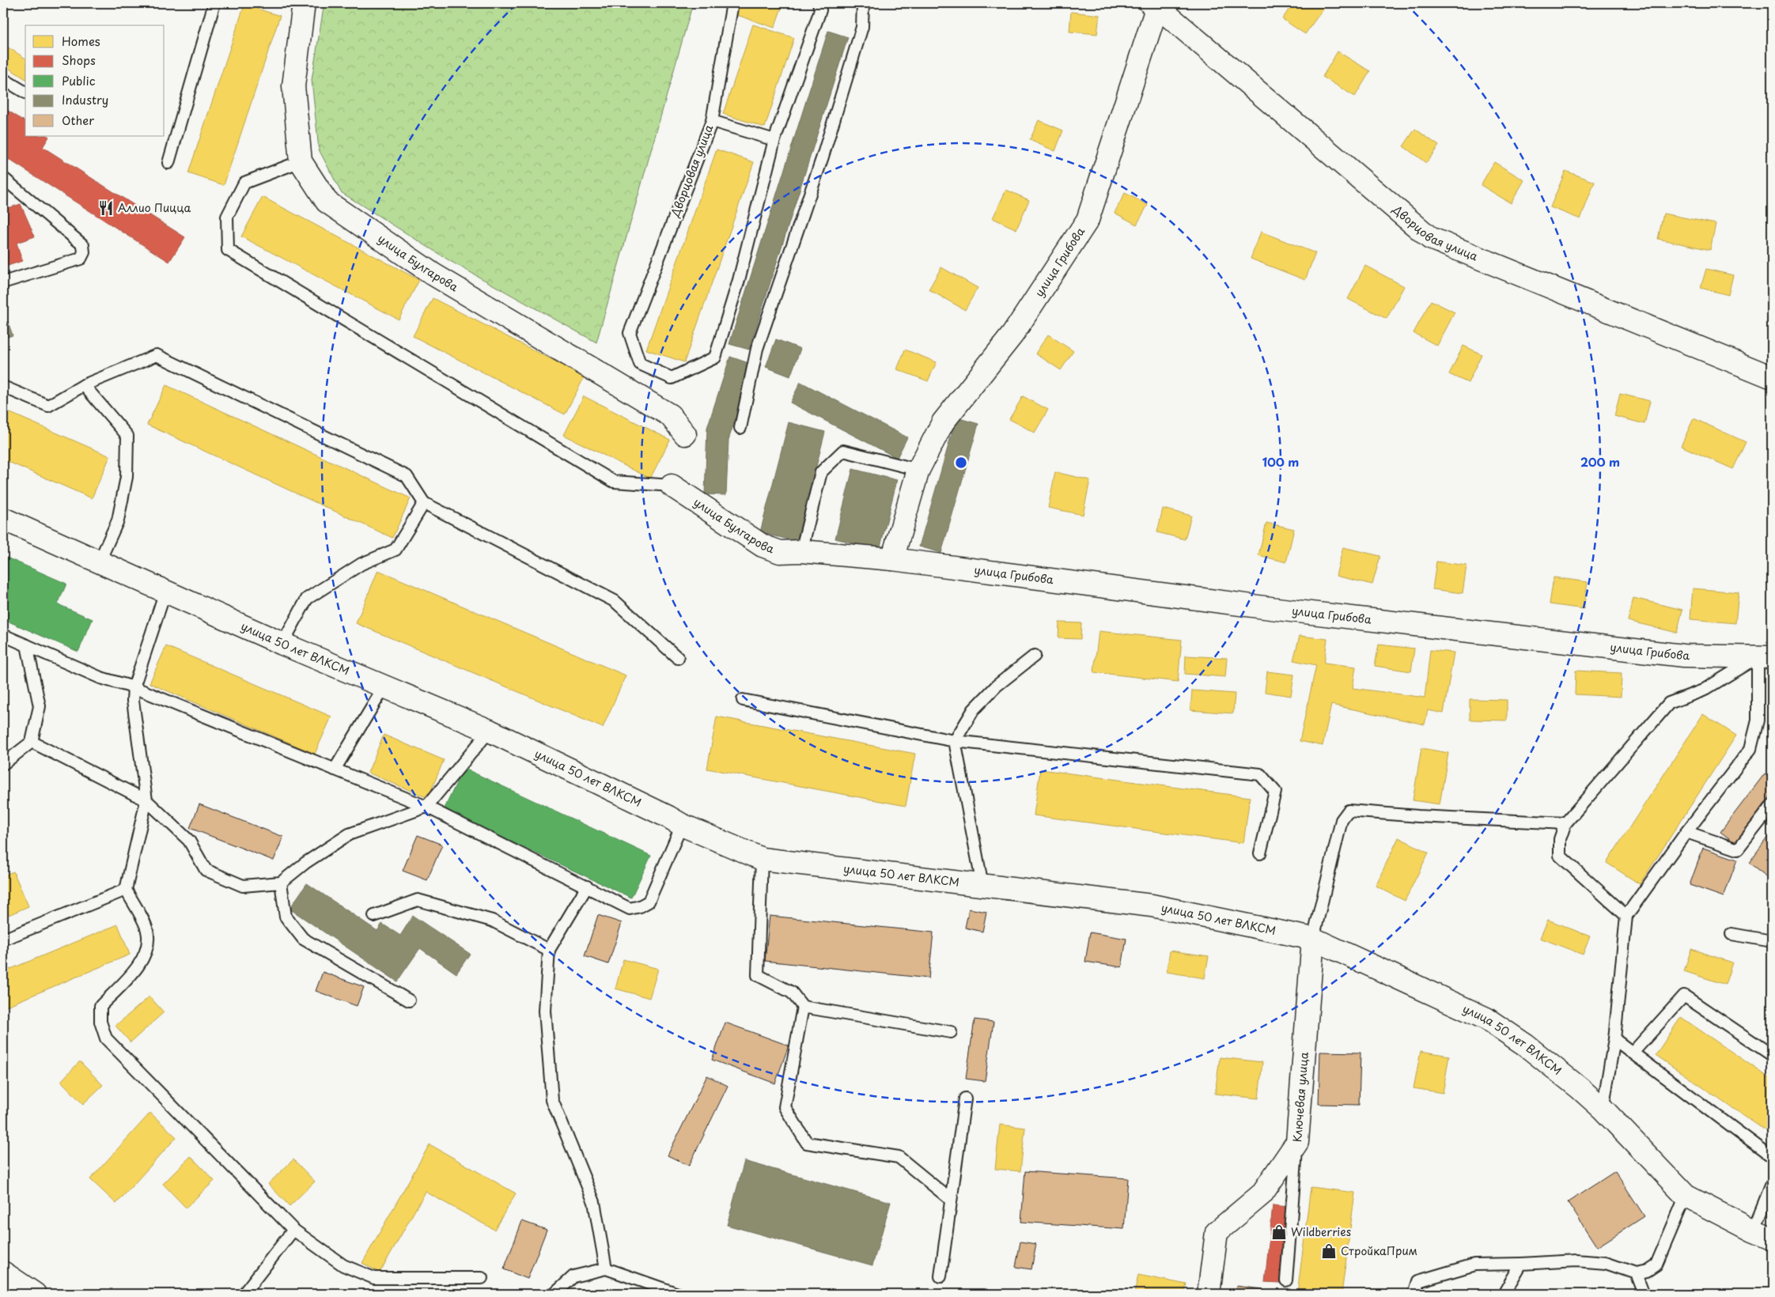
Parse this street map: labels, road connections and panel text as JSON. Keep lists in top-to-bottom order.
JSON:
{
  "streets": {
    "street": [
      "Дворцовая улица",
      "улица Грибова",
      "улица Булгарова",
      "улица 50 лет ВЛКСМ",
      "Ключевая улица"
    ]
  },
  "crossings": [
    ["Дворцовая улица", "улица Грибова"],
    ["улица Грибова", "улица Булгарова"],
    ["улица 50 лет ВЛКСМ", "Ключевая улица"]
  ],
  "places": {
    "restaurant": ["Аллио Пицца"],
    "shop": ["Wildberries", "СтройкаПрим"]
  },
  "legend": [
    "Homes",
    "Shops",
    "Public",
    "Industry",
    "Other"
  ],
  "rings": ["100 m", "200 m"]
}
